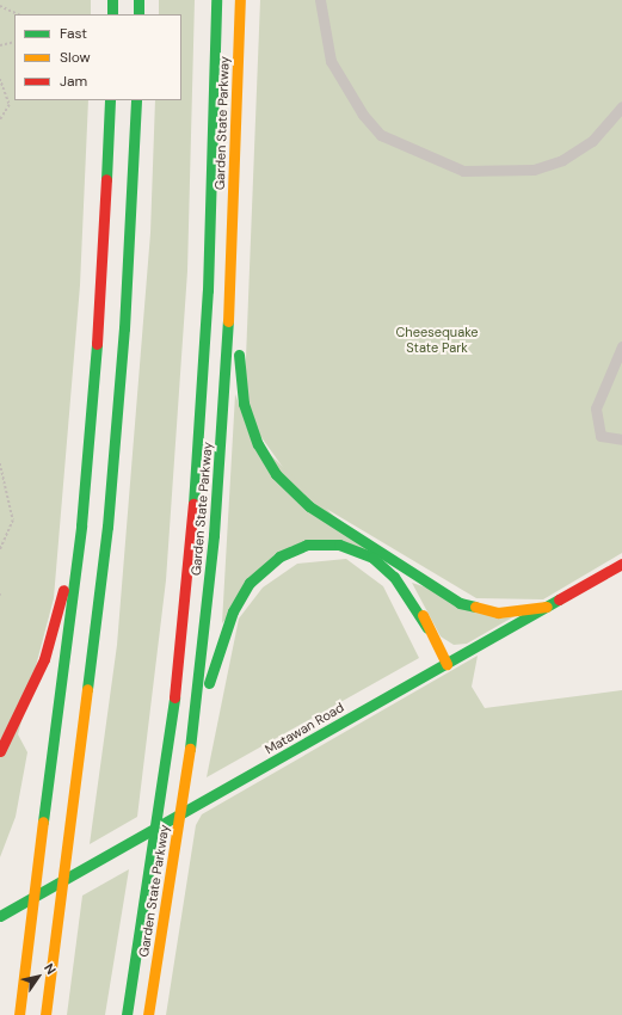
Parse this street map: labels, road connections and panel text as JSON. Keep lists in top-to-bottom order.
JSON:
{
  "streets": {
    "main road": ["Garden State Parkway", "Matawan Road"]
  },
  "parks": ["Cheesequake State Park"],
  "legend": ["Fast", "Slow", "Jam"],
  "north": "top right"
}
